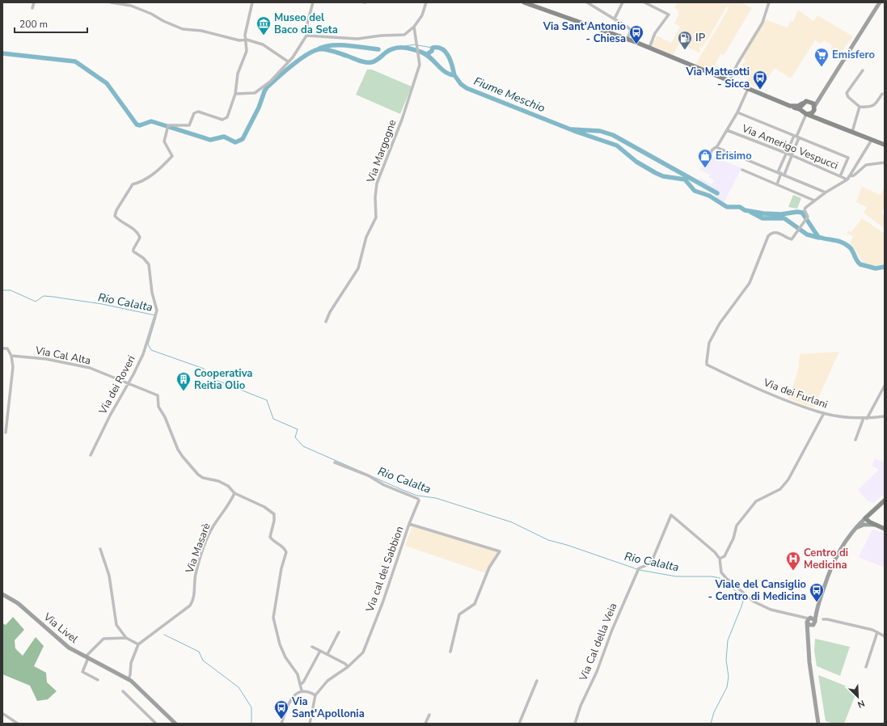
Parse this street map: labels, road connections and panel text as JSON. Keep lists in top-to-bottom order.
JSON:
{
  "streets": {
    "main road": ["Via Livel"],
    "street": [
      "Via Amerigo Vespucci",
      "Via Margogne",
      "Via Cal Alta",
      "Via dei Roveri",
      "Via dei Furlani",
      "Via Masarè",
      "Via cal del Sabbion",
      "Via Cal della Veia"
    ]
  },
  "crossings": [
    ["Via Cal Alta", "Via dei Roveri"],
    ["Via Cal Alta", "Via Masarè"]
  ],
  "water": ["Fiume Meschio", "Rio Calalta"],
  "places": {
    "museum": ["Museo del Baco da Seta"],
    "bus stop": [
      "Via Sant'Antonio - Chiesa",
      "Via Matteotti - Sicca",
      "Viale del Cansiglio - Centro di Medicina",
      "Via Sant'Apollonia"
    ],
    "fuel station": ["IP"],
    "supermarket": ["Emisfero"],
    "shop": ["Erisimo"],
    "building": ["Cooperativa Reitia Olio"],
    "hospital": ["Centro di Medicina"]
  },
  "scale_bar": "200 m",
  "north": "bottom right"
}
